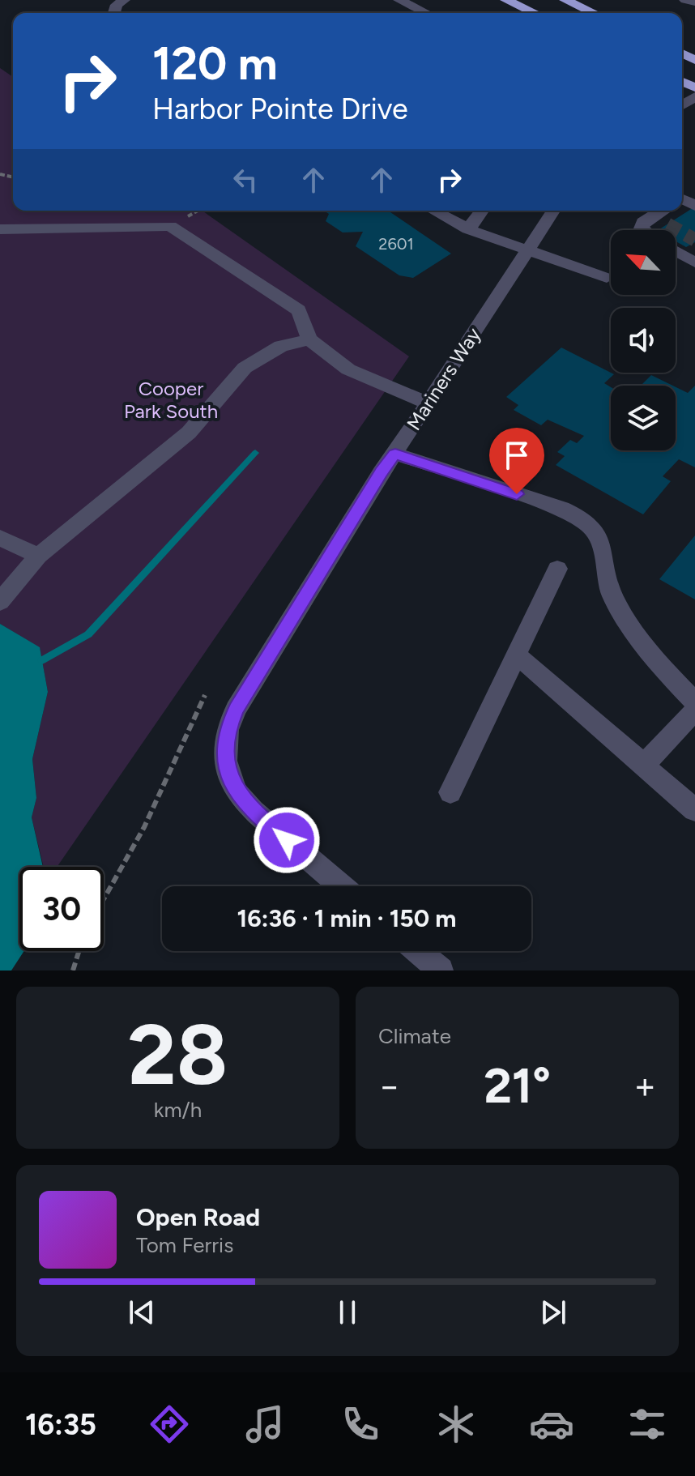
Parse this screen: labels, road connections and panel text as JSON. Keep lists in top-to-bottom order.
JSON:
{
  "streets": {
    "street": ["Mariners Way"]
  },
  "parks": ["Cooper Park South"],
  "house_numbers": ["2601"],
  "north": "top left",
  "page": {
    "turn": ["120 m", "Harbor Pointe Drive"],
    "limit": "30",
    "trip": "16:36 · 1 min · 150 m",
    "tile": [
      ["28", "km/h"],
      "Climate"
    ],
    "heat": ["−", "21°", "+"],
    "song": ["Open Road", "Tom Ferris"],
    "tabs": "16:35"
  }
}
